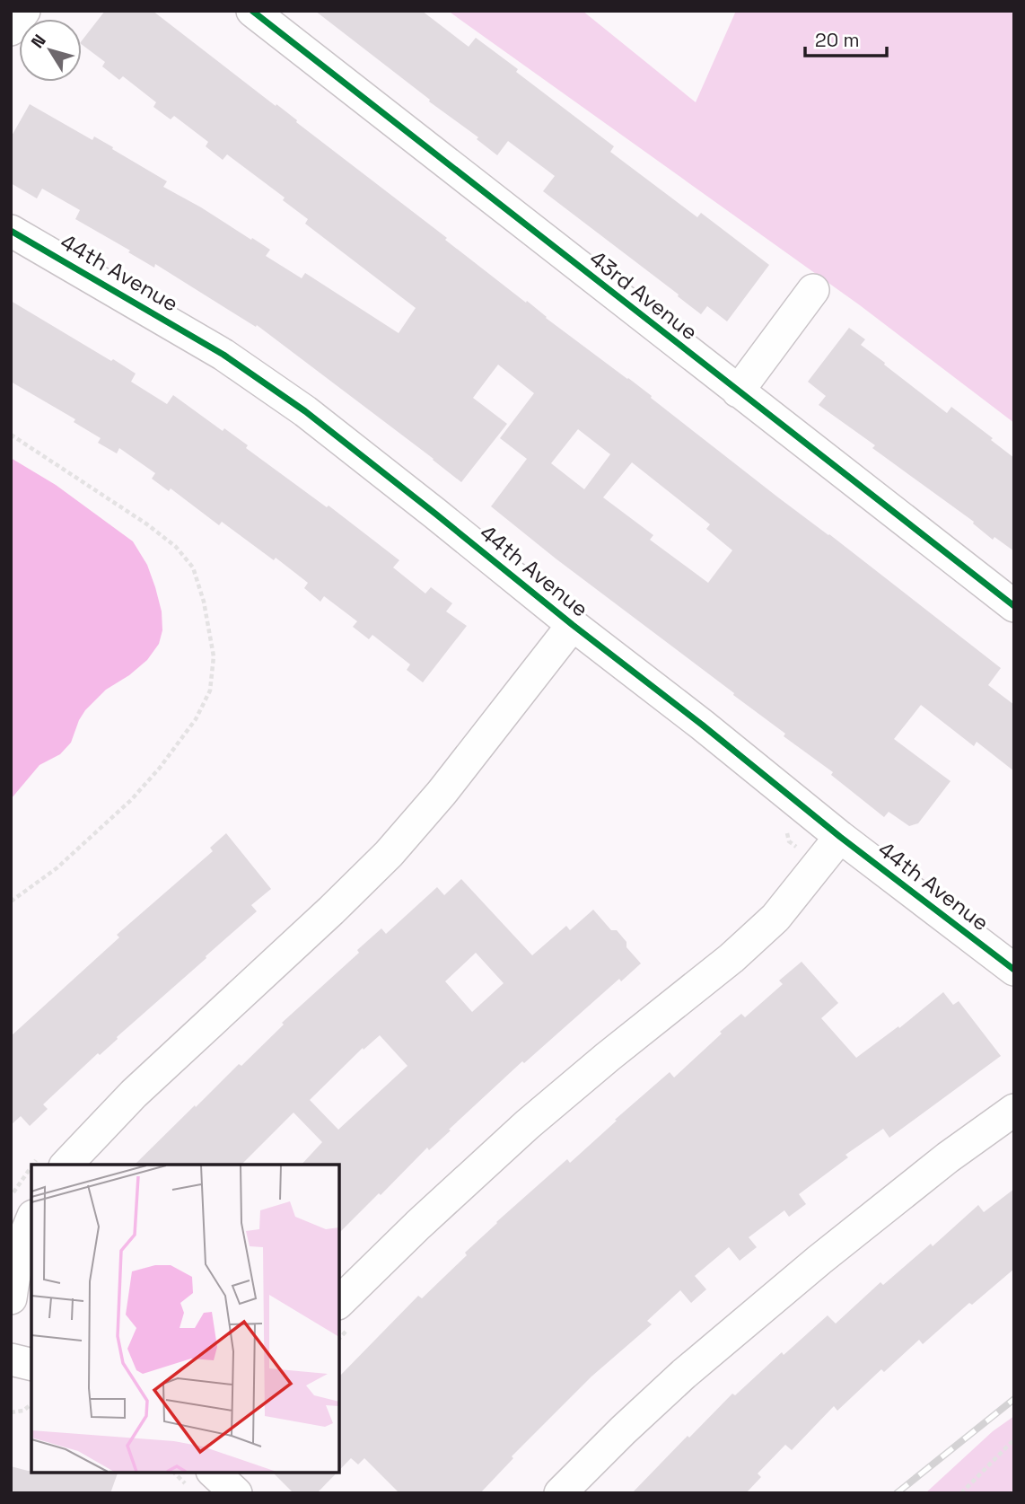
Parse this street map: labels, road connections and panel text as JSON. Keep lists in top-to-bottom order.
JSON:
{
  "streets": {
    "street": ["44th Avenue", "43rd Avenue"]
  },
  "scale_bar": "20 m",
  "north": "top left"
}
